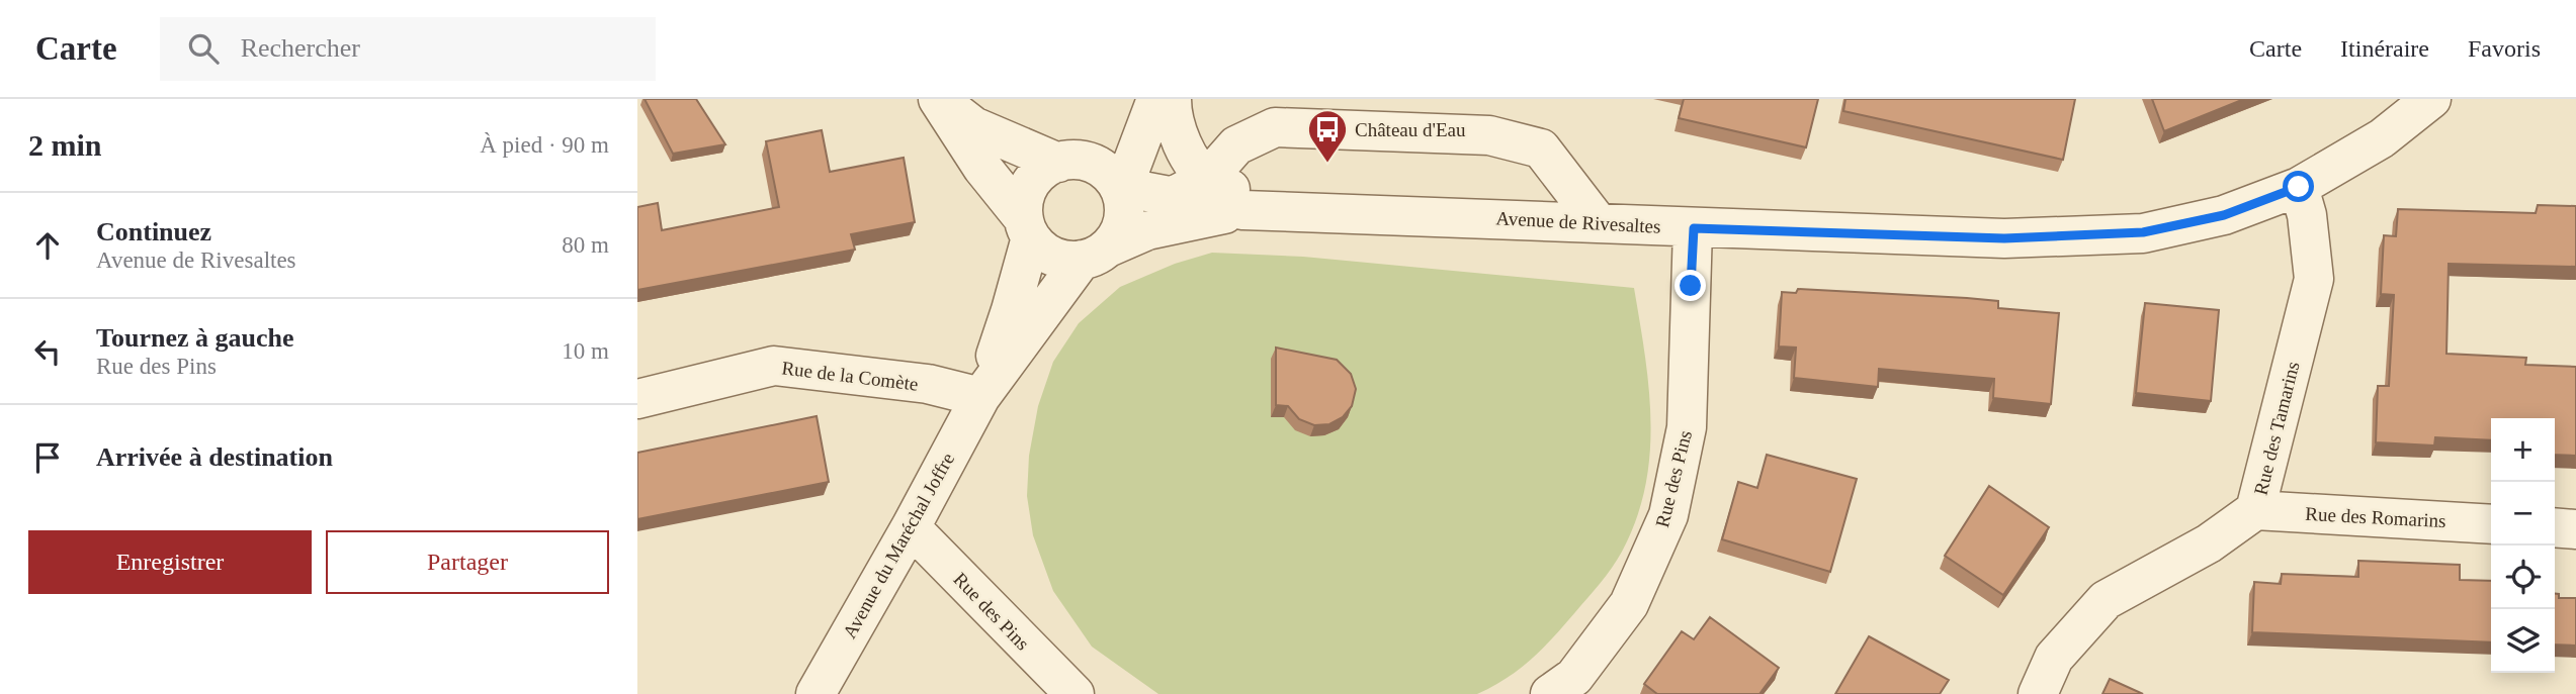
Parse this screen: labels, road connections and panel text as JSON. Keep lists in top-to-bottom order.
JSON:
{
  "streets": {
    "street": [
      "Avenue de Rivesaltes",
      "Rue de la Comète",
      "Rue des Tamarins",
      "Rue des Pins",
      "Rue des Romarins",
      "Avenue du Maréchal Joffre"
    ]
  },
  "crossings": [
    ["Avenue de Rivesaltes", "Rue des Tamarins"],
    ["Avenue de Rivesaltes", "Rue des Pins"],
    ["Avenue de Rivesaltes", "Avenue du Maréchal Joffre"],
    ["Rue de la Comète", "Avenue du Maréchal Joffre"],
    ["Rue des Tamarins", "Rue des Romarins"],
    ["Rue des Pins", "Avenue du Maréchal Joffre"]
  ],
  "places": {
    "bus stop": ["Château d'Eau"]
  },
  "page": {
    "header": "Carte",
    "search": "Rechercher",
    "nav": ["Carte", "Itinéraire", "Favoris"],
    "heading": ["2 min", "À pied · 90 m"],
    "list": [
      ["Continuez", "Avenue de Rivesaltes", "80 m"],
      ["Tournez à gauche", "Rue des Pins", "10 m"],
      "Arrivée à destination"
    ],
    "map_buttons": ["+", "−"],
    "buttons": ["Enregistrer", "Partager"]
  }
}
